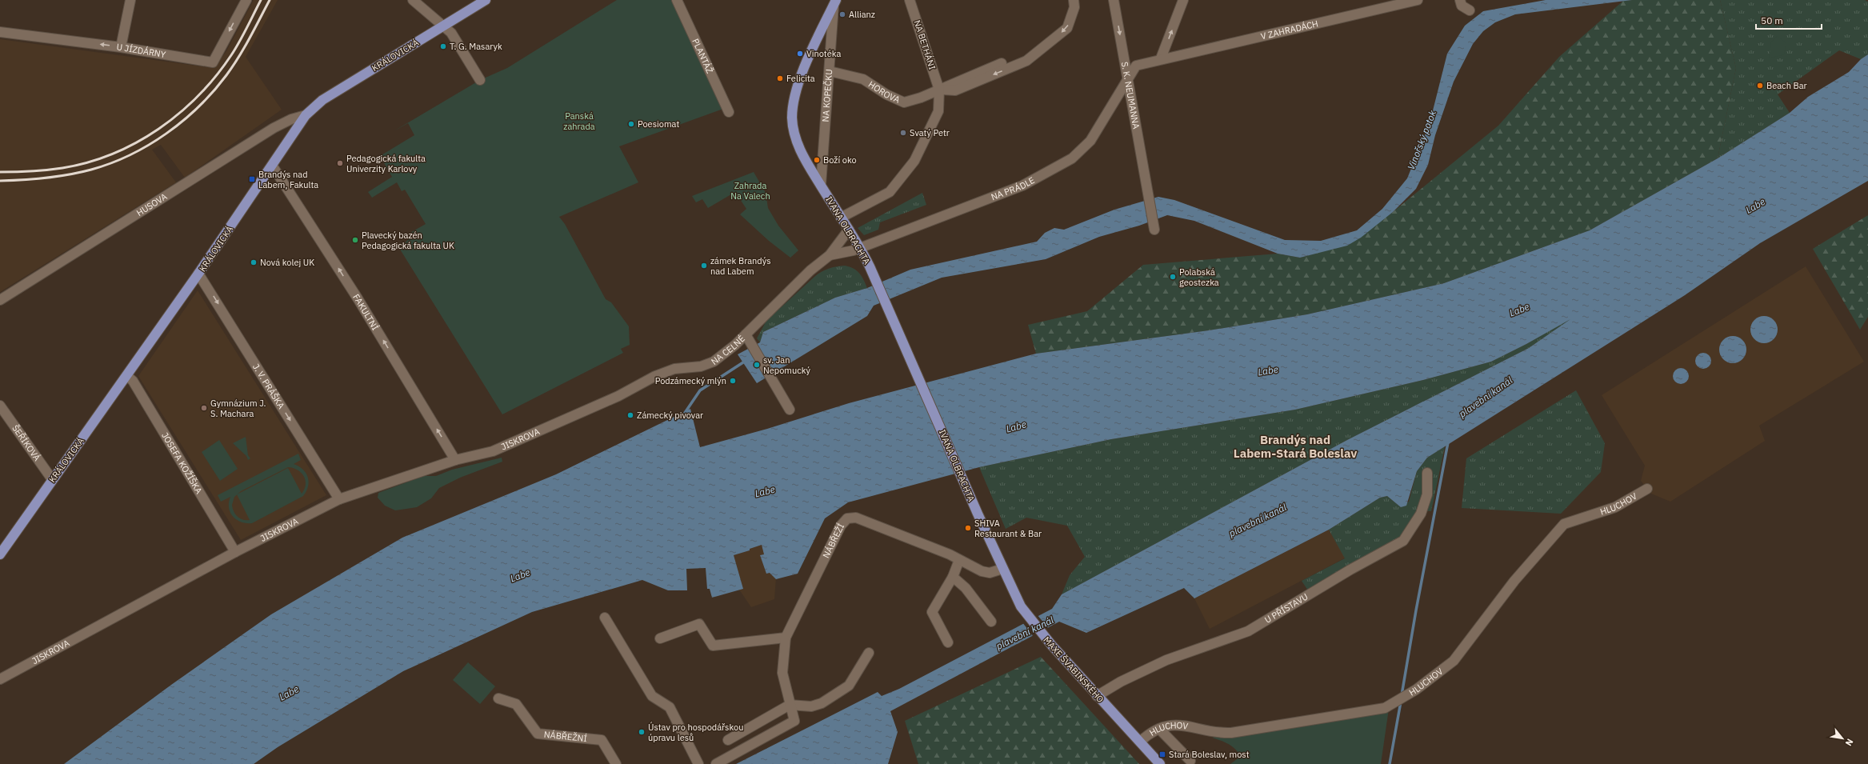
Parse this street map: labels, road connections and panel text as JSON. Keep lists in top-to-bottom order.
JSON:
{
  "streets": {
    "main road": ["KRÁLOVICKÁ", "IVANA OLBRACHTA", "MAXE ŠVABINSKÉHO"],
    "street": [
      "V ZAHRADÁCH",
      "NA BETHÁNI",
      "U JÍZDÁRNY",
      "PLANTÁŽ",
      "HOROVA",
      "NA KOPEČKU",
      "S. K. NEUMANNA",
      "NA PRÁDLE",
      "HUSOVA",
      "FAKULTNÍ",
      "NA CELNÉ",
      "J. V. PRÁŠKA",
      "JISKROVA",
      "ŠEŘÍKOVÁ",
      "JOSEFA KOŽÍŠKA",
      "HLUCHOV",
      "NÁBŘEŽÍ",
      "U PŘÍSTAVU",
      "NÁBŘEŽNÍ"
    ]
  },
  "crossings": [
    ["V ZAHRADÁCH", "S. K. NEUMANNA"],
    ["V ZAHRADÁCH", "NA PRÁDLE"],
    ["NA BETHÁNI", "HOROVA"],
    ["KRÁLOVICKÁ", "HUSOVA"],
    ["KRÁLOVICKÁ", "FAKULTNÍ"],
    ["KRÁLOVICKÁ", "J. V. PRÁŠKA"],
    ["KRÁLOVICKÁ", "ŠEŘÍKOVÁ"],
    ["KRÁLOVICKÁ", "JOSEFA KOŽÍŠKA"],
    ["HOROVA", "NA KOPEČKU"],
    ["NA KOPEČKU", "IVANA OLBRACHTA"],
    ["S. K. NEUMANNA", "NA PRÁDLE"],
    ["NA PRÁDLE", "IVANA OLBRACHTA"],
    ["NA PRÁDLE", "NA CELNÉ"],
    ["IVANA OLBRACHTA", "NA CELNÉ"],
    ["IVANA OLBRACHTA", "MAXE ŠVABINSKÉHO"],
    ["FAKULTNÍ", "JISKROVA"],
    ["NA CELNÉ", "JISKROVA"],
    ["J. V. PRÁŠKA", "JISKROVA"],
    ["JISKROVA", "JOSEFA KOŽÍŠKA"],
    ["HLUCHOV", "MAXE ŠVABINSKÉHO"],
    ["NÁBŘEŽÍ", "MAXE ŠVABINSKÉHO"],
    ["U PŘÍSTAVU", "MAXE ŠVABINSKÉHO"]
  ],
  "one_way": ["U JÍZDÁRNY", "FAKULTNÍ", "J. V. PRÁŠKA"],
  "districts": ["Brandýs nad Labem-Stará Boleslav"],
  "water": ["Vinořský potok", "Labe", "plavební kanál"],
  "parks": ["Panská zahrada", "Zahrada Na Valech"],
  "places": {
    "other": [
      "Allianz",
      "T. G. Masaryk",
      "Vinotéka",
      "Felicita",
      "Beach Bar",
      "Poesiomat",
      "Svatý Petr",
      "Boží oko",
      "Pedagogická fakulta Univerzity Karlovy",
      "Plavecký bazén Pedagogická fakulta UK",
      "Nová kolej UK",
      "zámek Brandýs nad Labem",
      "Polabská geostezka",
      "sv. Jan Nepomucký",
      "Podzámecký mlýn",
      "Gymnázium J. S. Machara",
      "Zámecký pivovar",
      "SHIVA Restaurant & Bar",
      "Ústav pro hospodářskou úpravu lesů"
    ],
    "transit": ["Brandýs nad Labem, Fakulta", "Stará Boleslav, most"]
  },
  "scale_bar": "50 m",
  "north": "bottom right"
}
